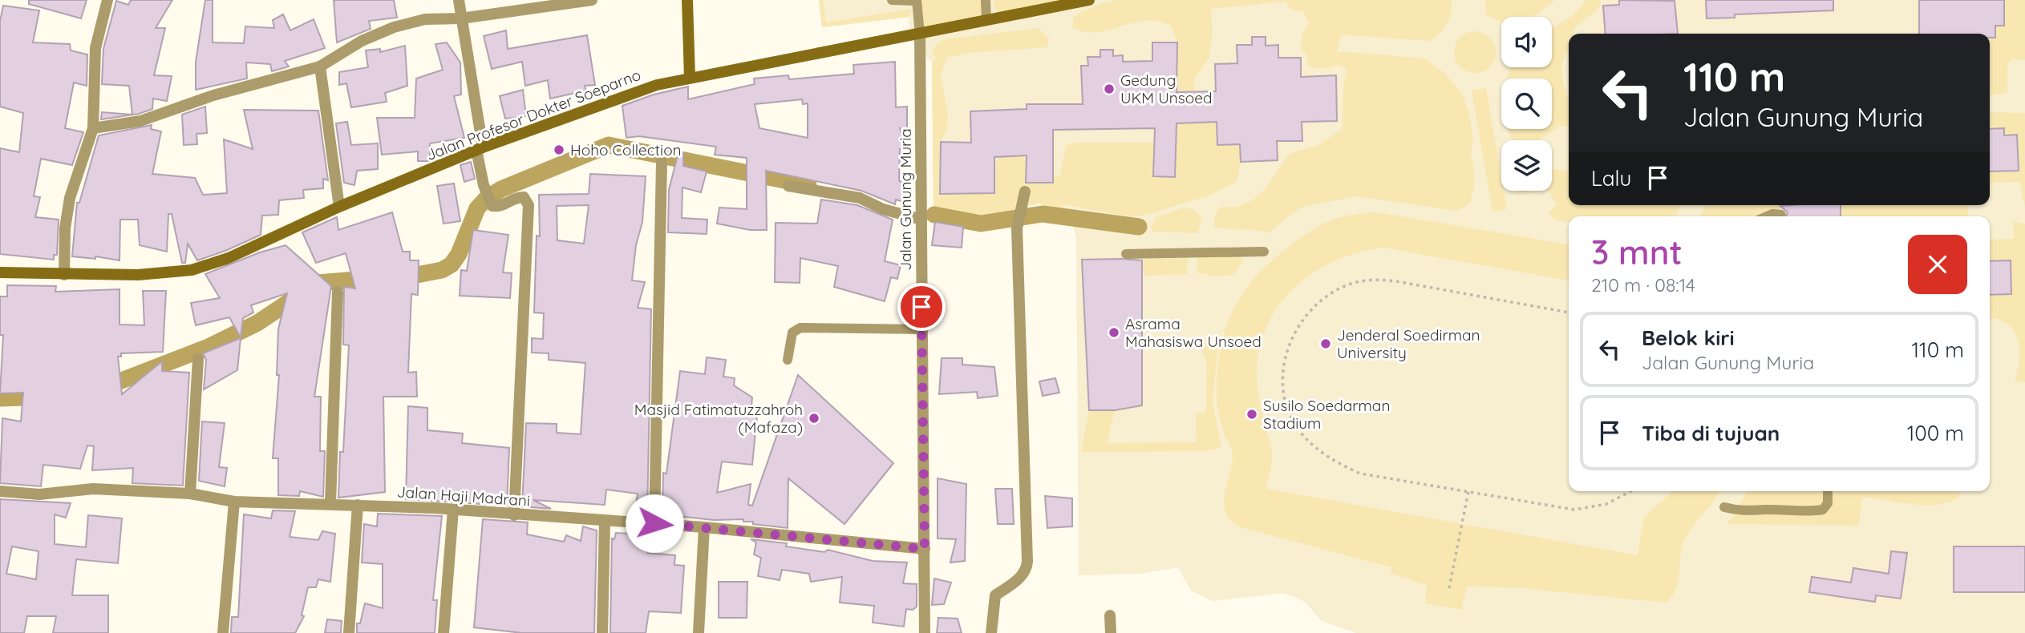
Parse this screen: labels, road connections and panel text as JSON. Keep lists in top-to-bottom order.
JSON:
{
  "streets": {
    "street": ["Jalan Profesor Dokter Soeparno", "Jalan Gunung Muria", "Jalan Haji Madrani"]
  },
  "crossings": [
    ["Jalan Profesor Dokter Soeparno", "Jalan Gunung Muria"],
    ["Jalan Gunung Muria", "Jalan Haji Madrani"]
  ],
  "places": [
    "Gedung UKM Unsoed",
    "Hoho Collection",
    "Asrama Mahasiswa Unsoed",
    "Jenderal Soedirman University",
    "Susilo Soedarman Stadium",
    "Masjid Fatimatuzzahroh (Mafaza)"
  ],
  "page": {
    "turn": ["110 m", "Jalan Gunung Muria"],
    "then": "Lalu",
    "heading": ["3 mnt", "210 m · 08:14"],
    "list": [
      {
        "name": "Belok kiri",
        "note": "Jalan Gunung Muria",
        "value": "110 m"
      },
      {
        "name": "Tiba di tujuan",
        "value": "100 m"
      }
    ]
  }
}
